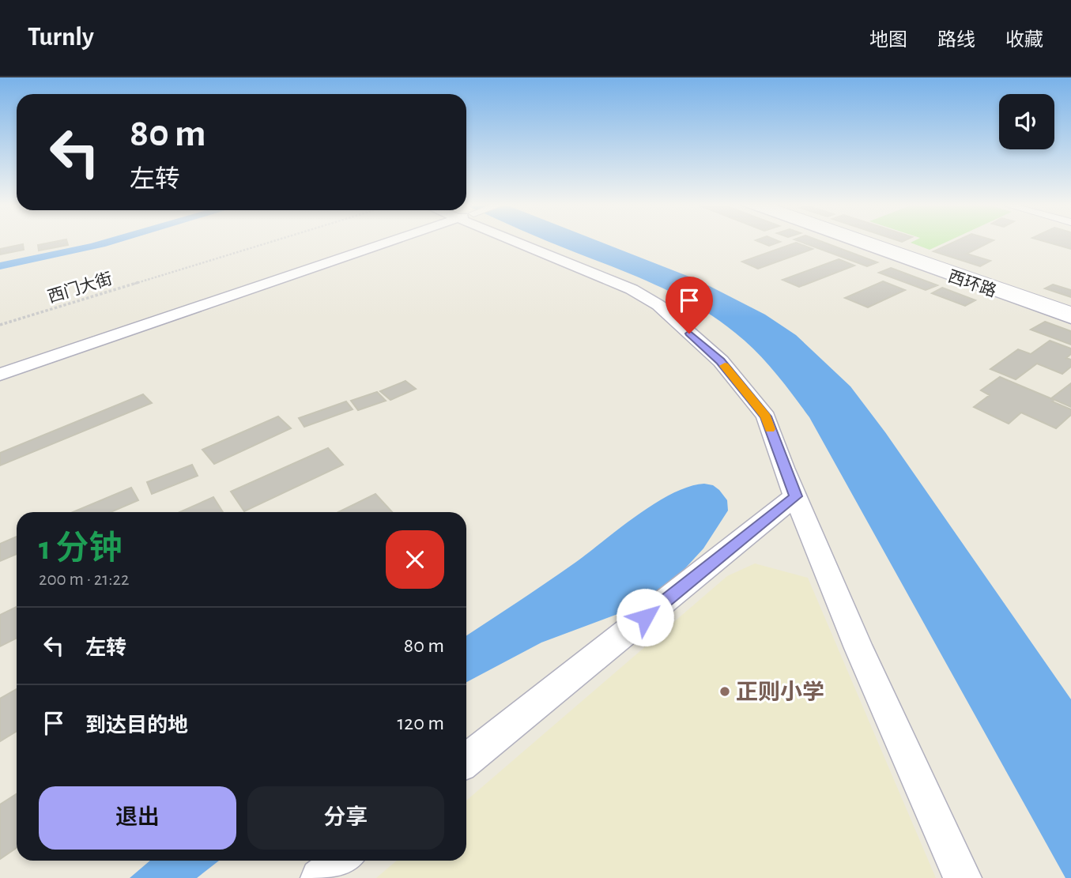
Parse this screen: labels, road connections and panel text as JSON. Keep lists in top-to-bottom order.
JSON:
{
  "streets": {
    "main road": ["西环路"],
    "path": ["西门大街"]
  },
  "places": ["正则小学"],
  "page": {
    "header": "Turnly",
    "nav": ["地图", "路线", "收藏"],
    "turn": ["80 m", "左转"],
    "heading": ["1 分钟", "200 m · 21:22"],
    "list": [
      {
        "name": "左转",
        "value": "80 m"
      },
      {
        "name": "到达目的地",
        "value": "120 m"
      }
    ],
    "buttons": ["退出", "分享"]
  }
}
